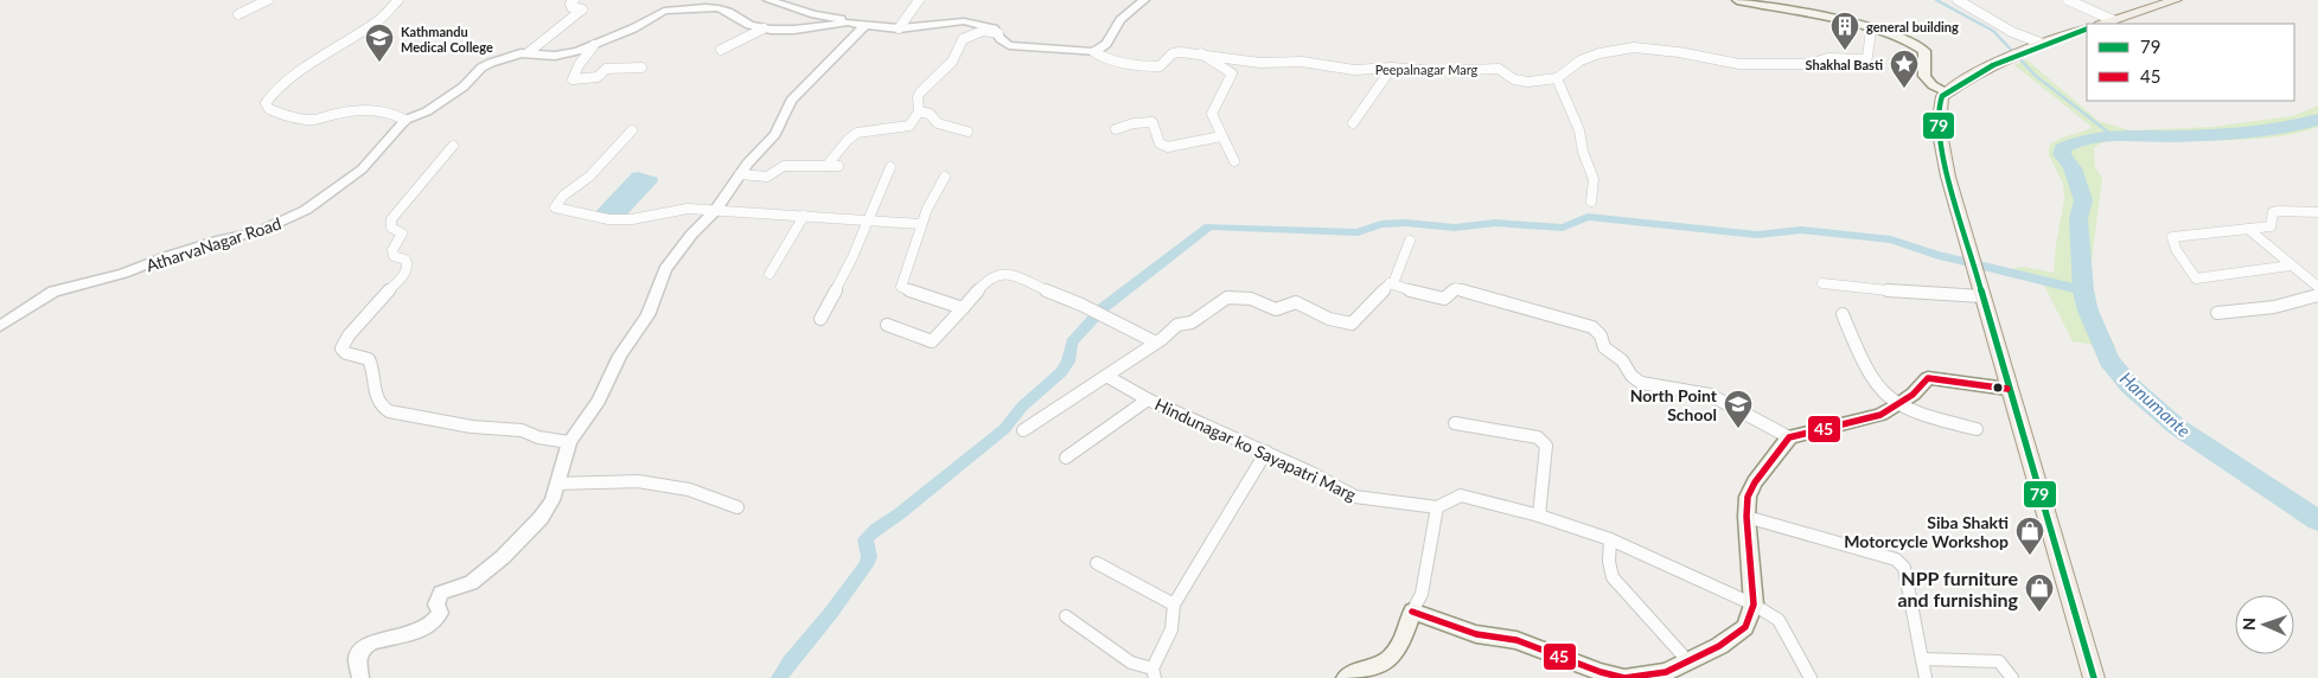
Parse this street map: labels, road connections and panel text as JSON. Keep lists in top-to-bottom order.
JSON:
{
  "streets": {
    "street": ["Peepalnagar Marg", "AtharvaNagar Road", "Hindunagar ko Sayapatri Marg"]
  },
  "crossings": [
    ["Peepalnagar Marg", "AtharvaNagar Road"]
  ],
  "water": ["Hanumante"],
  "places": {
    "building": ["general building"],
    "school or university": ["Kathmandu Medical College", "North Point School"],
    "place": ["Shakhal Basti"],
    "shop": ["Siba Shakti Motorcycle Workshop", "NPP furniture and furnishing"]
  },
  "lines": ["transit line 79", "transit line 45"],
  "legend": ["79", "45"],
  "north": "left"
}
